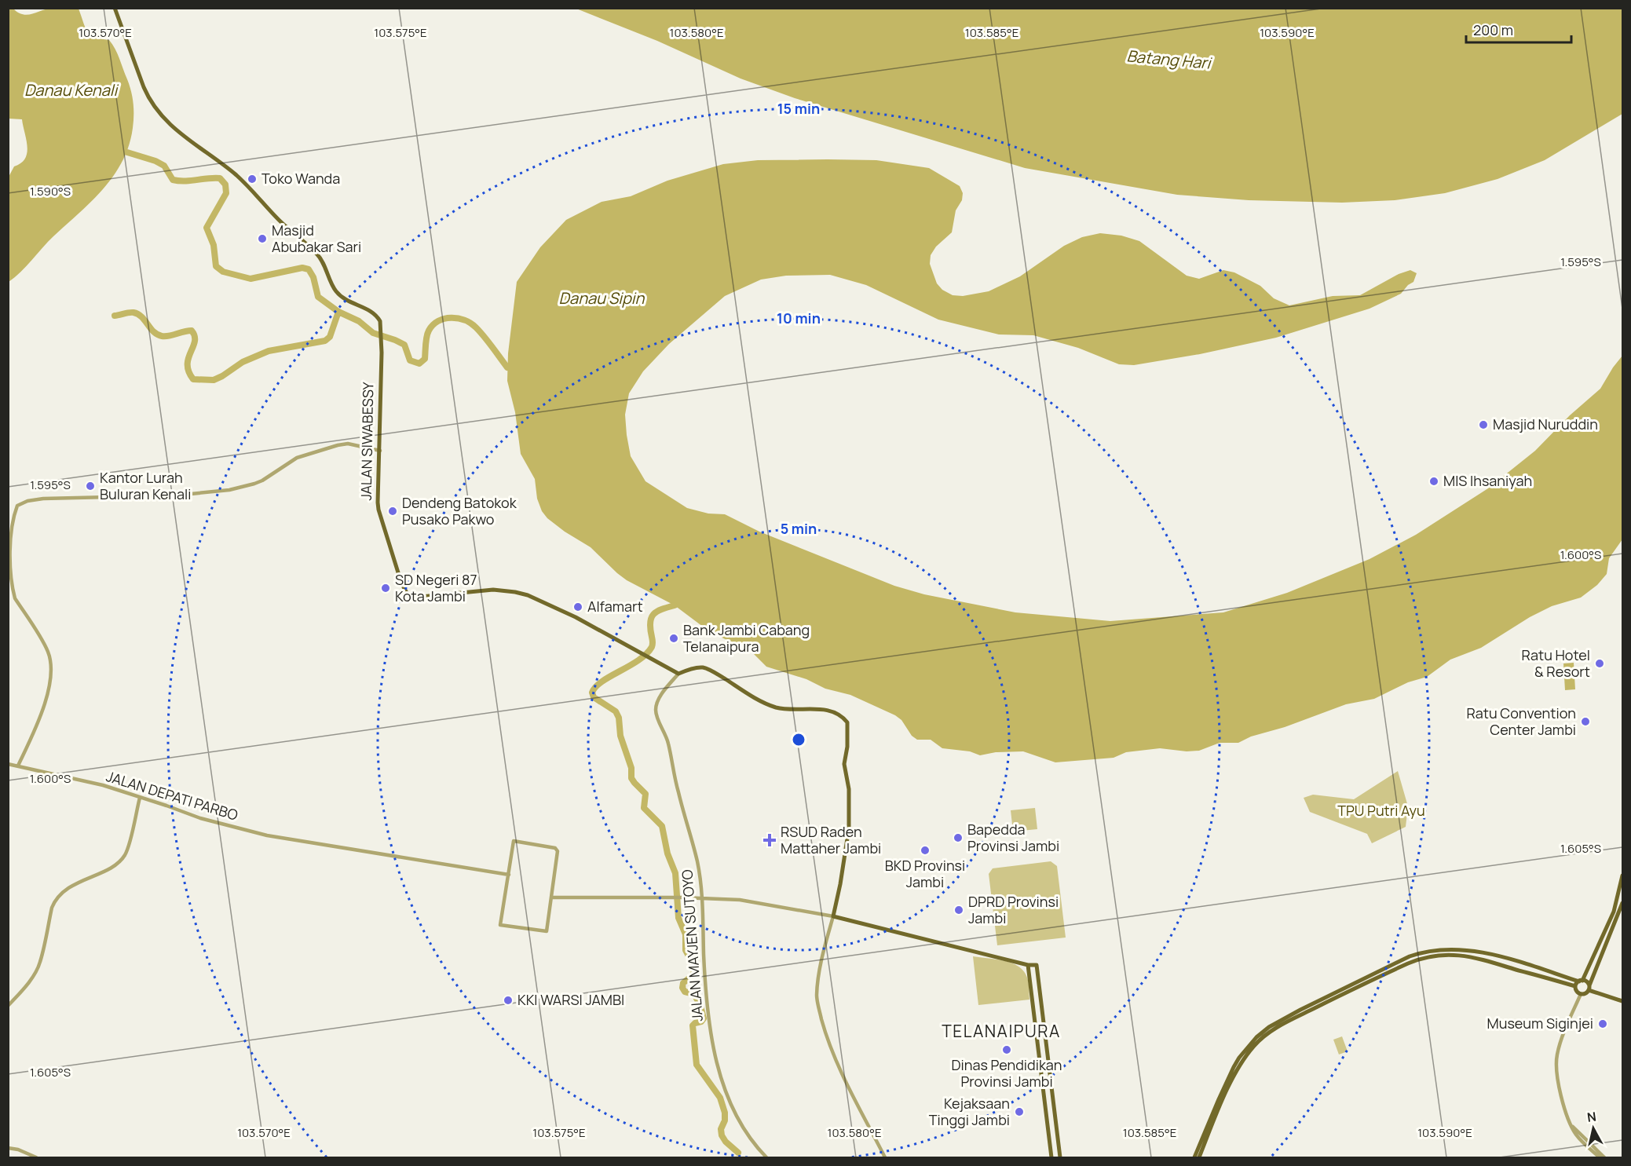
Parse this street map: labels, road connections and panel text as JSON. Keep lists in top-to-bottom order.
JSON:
{
  "streets": {
    "main road": ["JALAN SIWABESSY"],
    "street": ["JALAN DEPATI PARBO", "JALAN MAYJEN SUTOYO"]
  },
  "crossings": [
    ["JALAN SIWABESSY", "JALAN MAYJEN SUTOYO"]
  ],
  "districts": ["TELANAIPURA"],
  "water": ["Batang Hari", "Danau Kenali", "Danau Sipin"],
  "parks": ["TPU Putri Ayu"],
  "places": {
    "other": [
      "Toko Wanda",
      "Masjid Abubakar Sari",
      "Masjid Nuruddin",
      "MIS Ihsaniyah",
      "Kantor Lurah Buluran Kenali",
      "Dendeng Batokok Pusako Pakwo",
      "SD Negeri 87 Kota Jambi",
      "Alfamart",
      "Bank Jambi Cabang Telanaipura",
      "Ratu Hotel & Resort",
      "Ratu Convention Center Jambi",
      "Bapedda Provinsi Jambi",
      "BKD Provinsi Jambi",
      "DPRD Provinsi Jambi",
      "KKI WARSI JAMBI",
      "Museum Siginjei",
      "Dinas Pendidikan Provinsi Jambi",
      "Kejaksaan Tinggi Jambi"
    ],
    "health": ["RSUD Raden Mattaher Jambi"]
  },
  "scale_bar": "200 m",
  "north": "top",
  "coordinates": [
    "103.570°E",
    "103.575°E",
    "103.580°E",
    "103.585°E",
    "103.590°E",
    "1.590°S",
    "1.595°S",
    "1.600°S",
    "1.605°S"
  ],
  "rings": ["15 min", "10 min", "5 min"]
}
